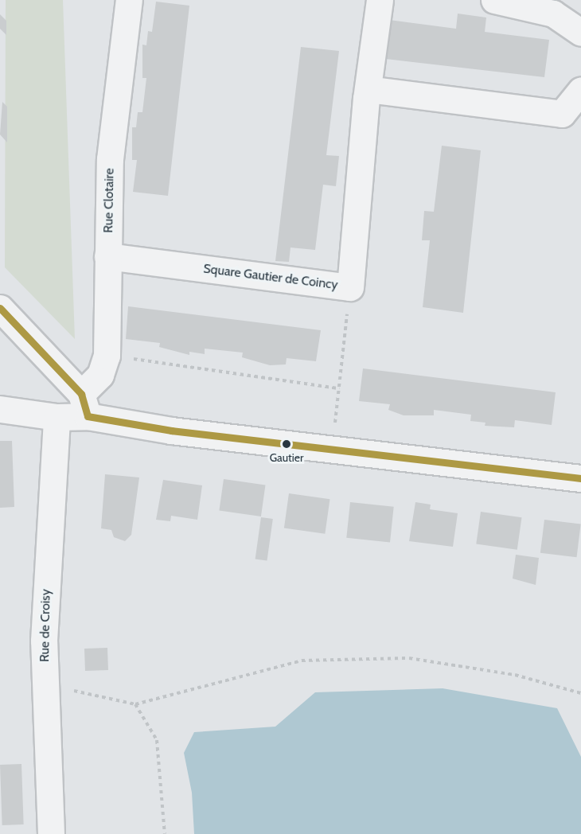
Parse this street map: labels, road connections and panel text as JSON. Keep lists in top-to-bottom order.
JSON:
{
  "streets": {
    "street": ["Rue Clotaire", "Square Gautier de Coincy", "Rue de Croisy"]
  },
  "crossings": [
    ["Rue Clotaire", "Square Gautier de Coincy"]
  ],
  "places": ["Gautier"]
}
